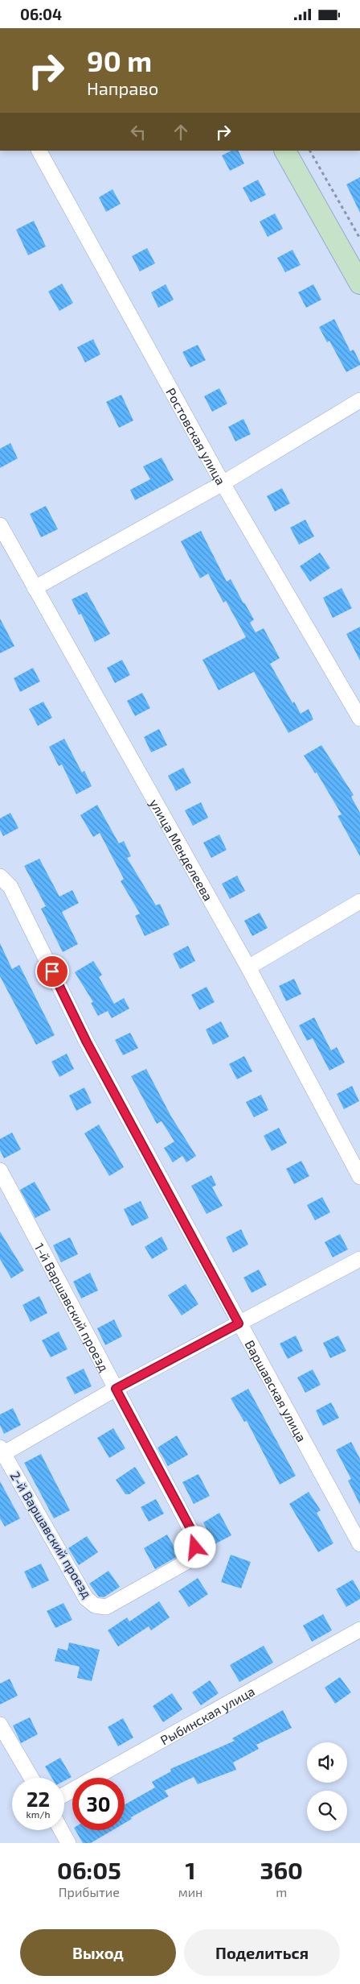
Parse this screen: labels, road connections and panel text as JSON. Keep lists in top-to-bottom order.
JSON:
{
  "streets": {
    "street": [
      "Ростовская улица",
      "улица Менделеева",
      "1-й Варшавский проезд",
      "Варшавская улица",
      "2-й Варшавский проезд",
      "Рыбинская улица"
    ]
  },
  "crossings": [
    ["1-й Варшавский проезд", "2-й Варшавский проезд"]
  ],
  "page": {
    "status": "06:04",
    "turn": ["90 m", "Направо"],
    "speed": "22 km/h",
    "limit": "30",
    "eta": [
      "06:05",
      "Прибытие",
      "1",
      "мин",
      "360",
      "m"
    ],
    "buttons": ["Выход", "Поделиться"]
  }
}
